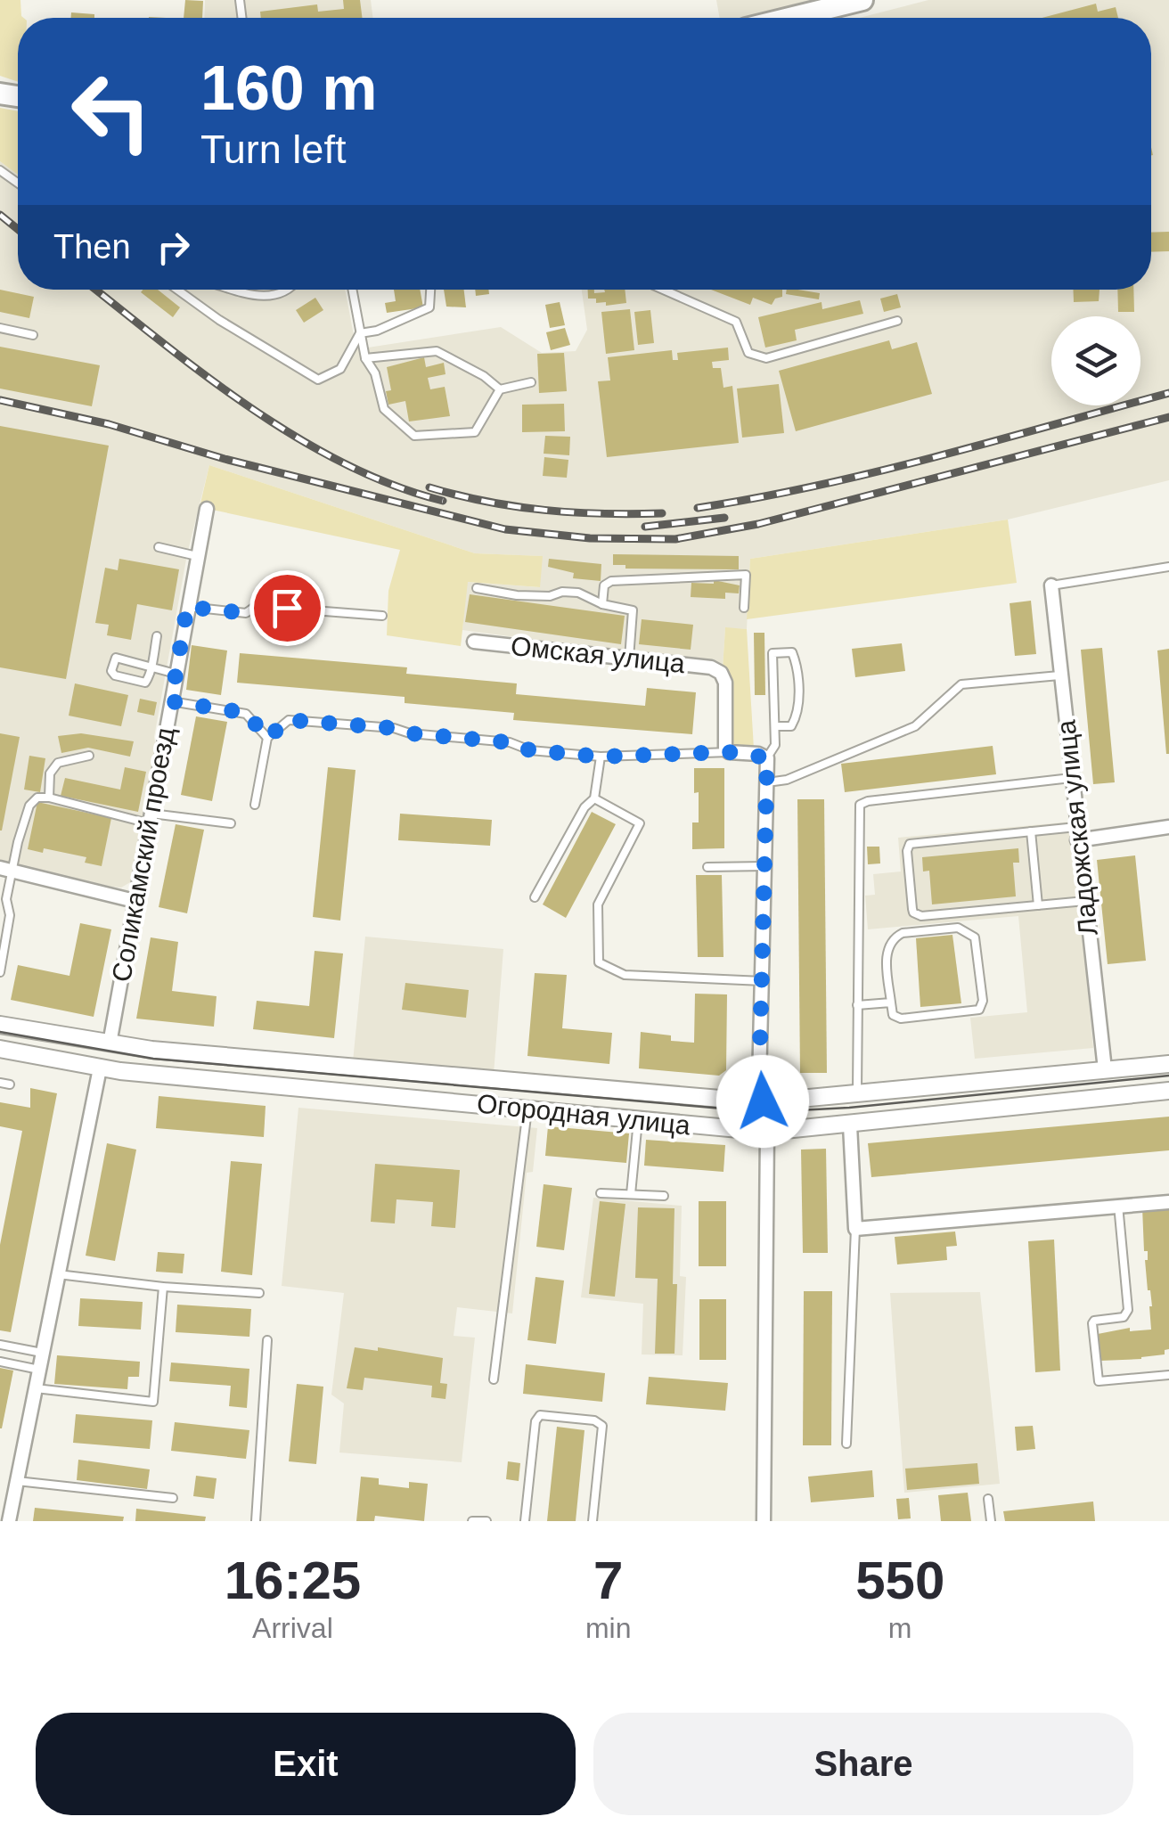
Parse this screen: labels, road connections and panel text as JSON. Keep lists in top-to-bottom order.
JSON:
{
  "streets": {
    "street": [
      "Омская улица",
      "Ладожская улица",
      "Соликамский проезд",
      "Огородная улица"
    ]
  },
  "crossings": [
    ["Ладожская улица", "Огородная улица"],
    ["Соликамский проезд", "Огородная улица"]
  ],
  "page": {
    "turn": ["160 m", "Turn left"],
    "then": "Then",
    "eta": [
      "16:25",
      "Arrival",
      "7",
      "min",
      "550",
      "m"
    ],
    "buttons": ["Exit", "Share"]
  }
}
